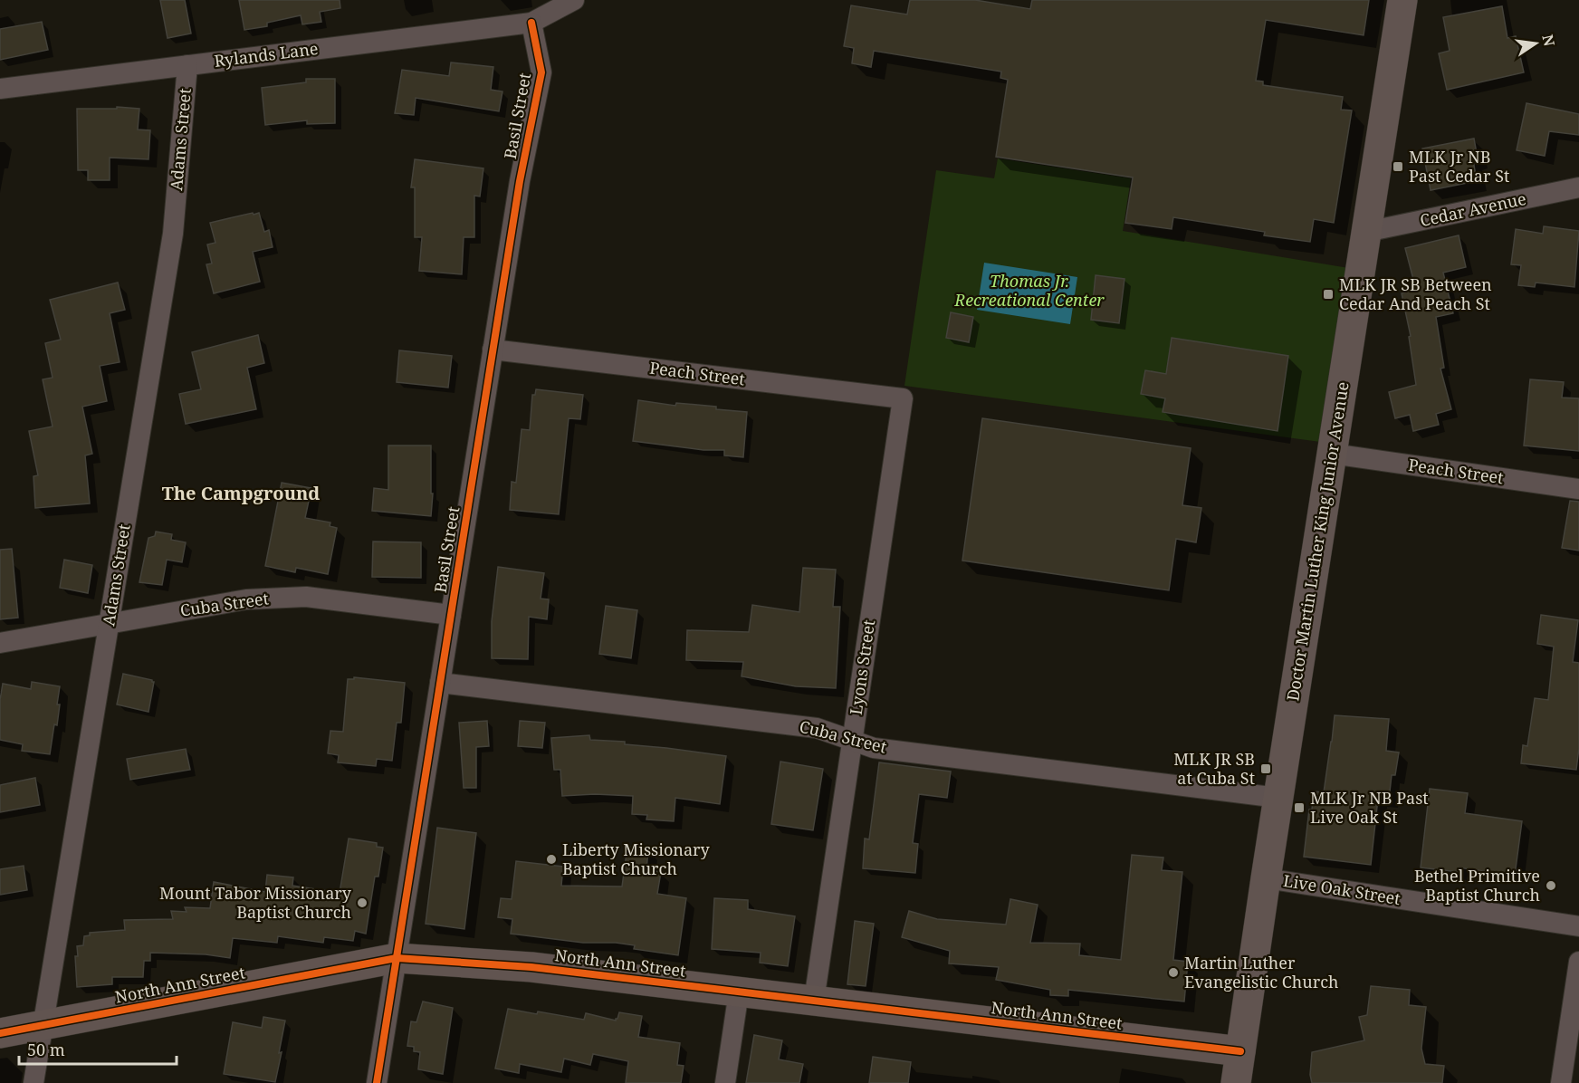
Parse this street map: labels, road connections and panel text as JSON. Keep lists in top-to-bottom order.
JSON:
{
  "streets": {
    "street": [
      "Rylands Lane",
      "Basil Street",
      "Adams Street",
      "Cedar Avenue",
      "Peach Street",
      "Doctor Martin Luther King Junior Avenue",
      "Cuba Street",
      "Lyons Street",
      "Live Oak Street",
      "North Ann Street"
    ]
  },
  "crossings": [
    ["Rylands Lane", "Basil Street"],
    ["Rylands Lane", "Adams Street"],
    ["Basil Street", "Peach Street"],
    ["Basil Street", "Cuba Street"],
    ["Basil Street", "North Ann Street"],
    ["Adams Street", "Cuba Street"],
    ["Adams Street", "North Ann Street"],
    ["Cedar Avenue", "Doctor Martin Luther King Junior Avenue"],
    ["Peach Street", "Doctor Martin Luther King Junior Avenue"],
    ["Peach Street", "Lyons Street"],
    ["Doctor Martin Luther King Junior Avenue", "Cuba Street"],
    ["Doctor Martin Luther King Junior Avenue", "Live Oak Street"],
    ["Doctor Martin Luther King Junior Avenue", "North Ann Street"],
    ["Cuba Street", "Lyons Street"],
    ["Lyons Street", "North Ann Street"]
  ],
  "districts": ["The Campground"],
  "parks": ["Thomas Jr. Recreational Center"],
  "places": {
    "transit": [
      "MLK Jr NB Past Cedar St",
      "MLK JR SB Between Cedar And Peach St",
      "MLK JR SB at Cuba St",
      "MLK Jr NB Past Live Oak St"
    ],
    "other": [
      "Liberty Missionary Baptist Church",
      "Bethel Primitive Baptist Church",
      "Mount Tabor Missionary Baptist Church",
      "Martin Luther Evangelistic Church"
    ]
  },
  "scale_bar": "50 m",
  "north": "right"
}
